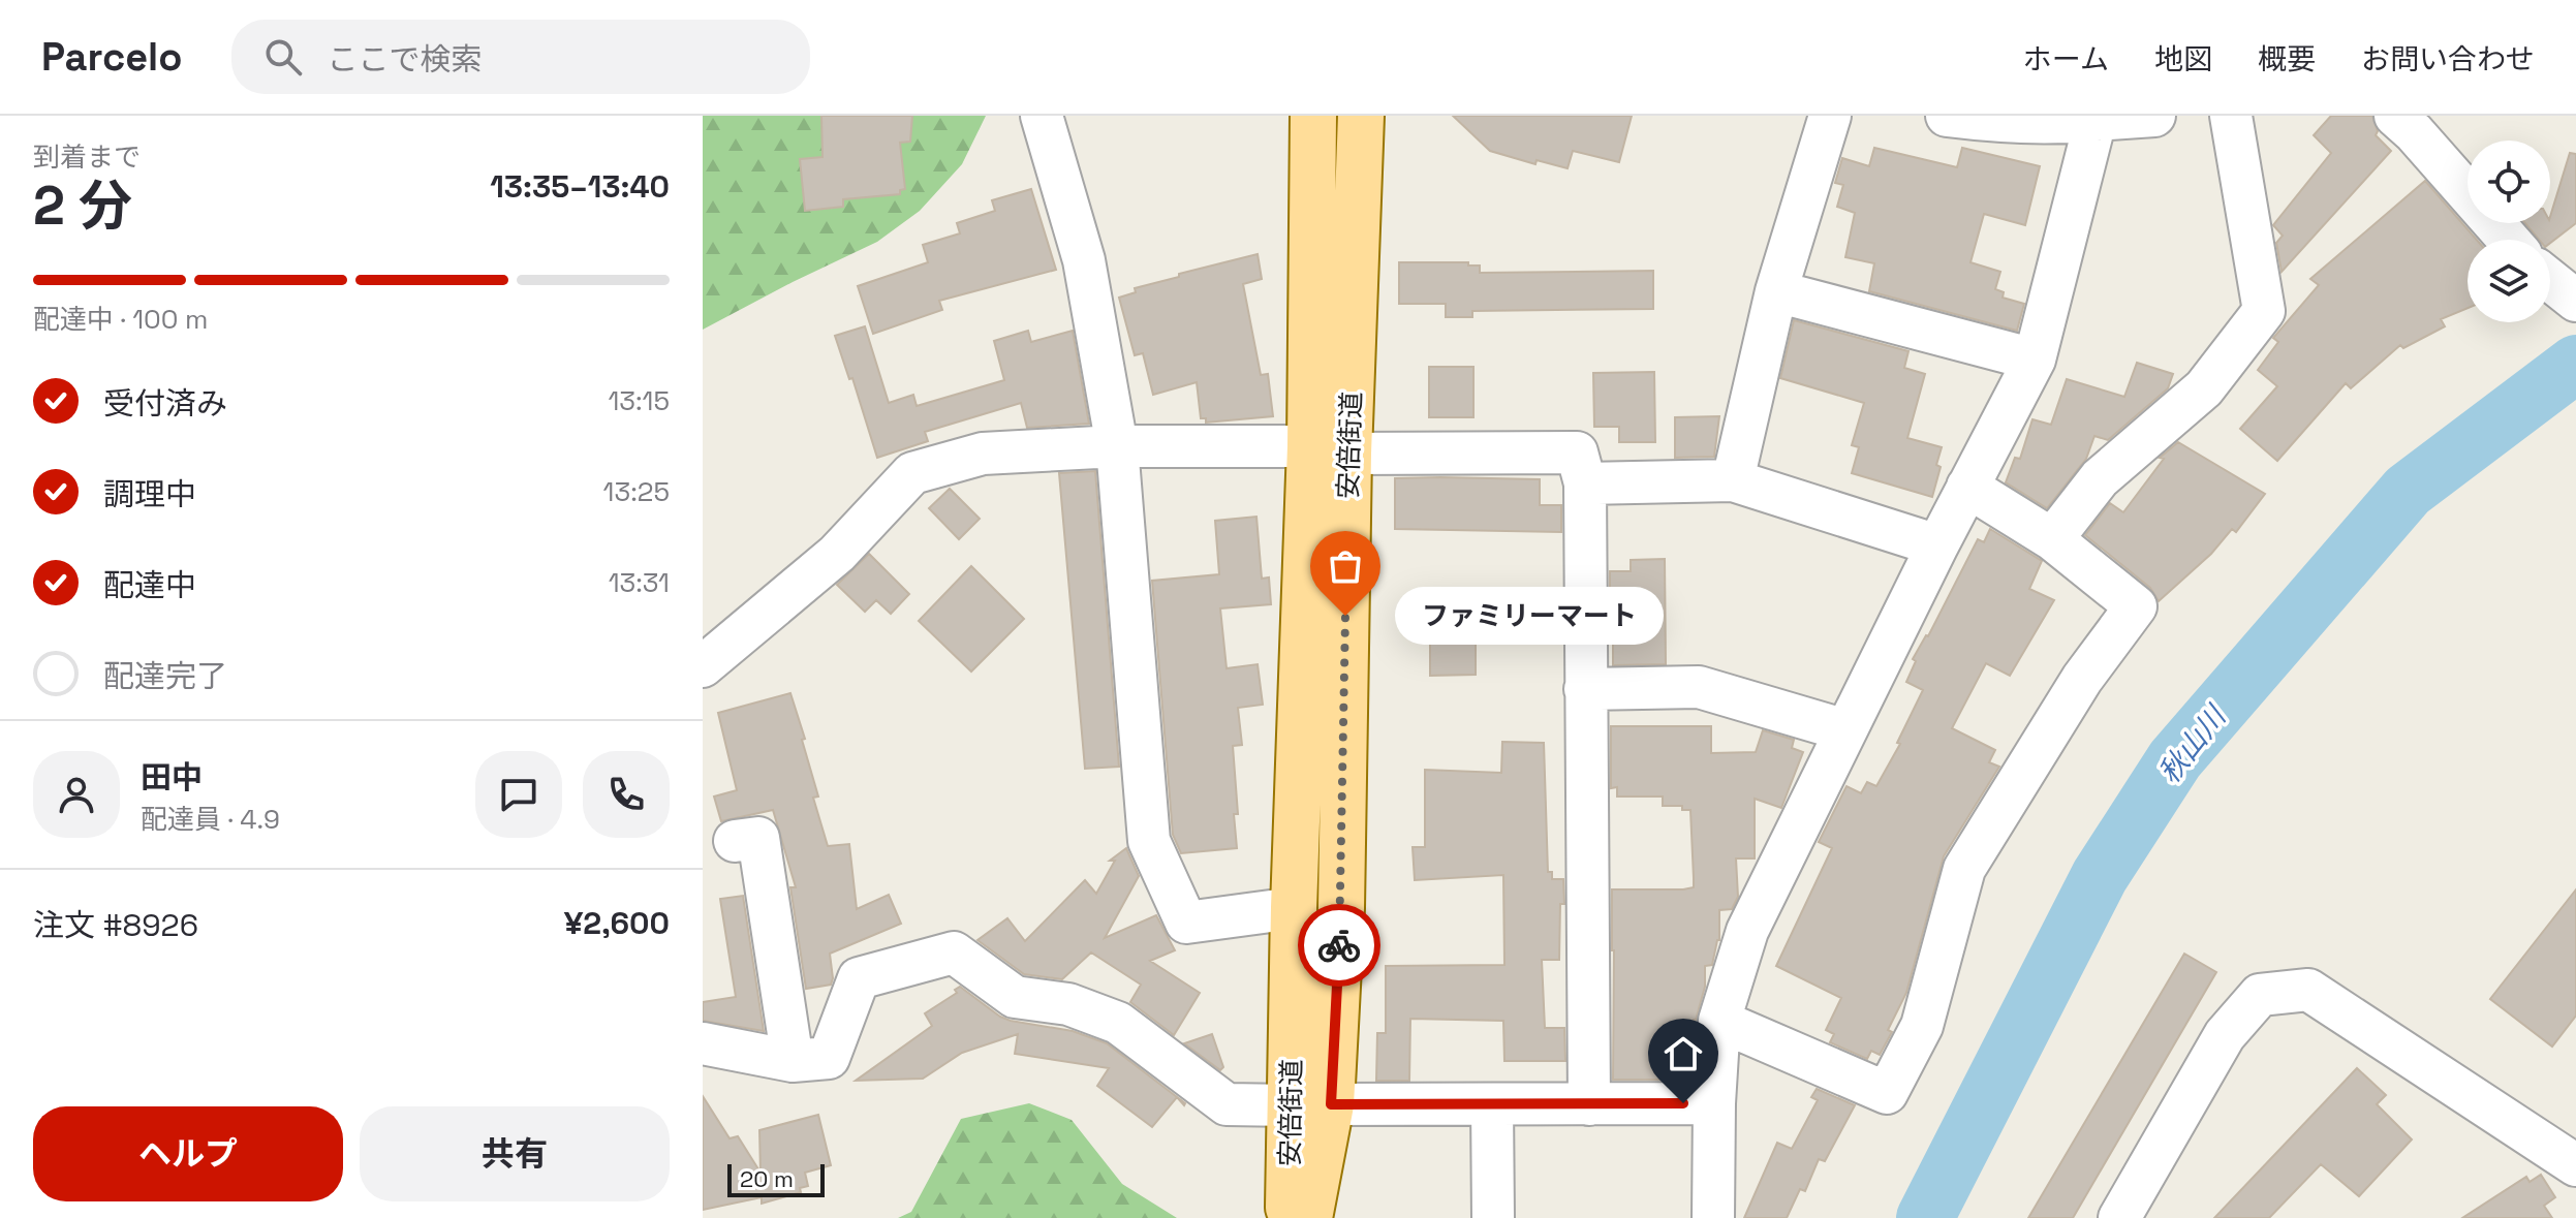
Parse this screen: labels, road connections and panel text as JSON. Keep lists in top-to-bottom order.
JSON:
{
  "streets": {
    "main road": ["安倍街道"]
  },
  "water": ["秋山川"],
  "places": ["ファミリーマート"],
  "scale_bar": "20 m",
  "page": {
    "header": "Parcelo",
    "search": "ここで検索",
    "nav": [
      "ホーム",
      "地図",
      "概要",
      "お問い合わせ"
    ],
    "heading": ["2 分", "到着まで", "13:35–13:40"],
    "panel": [
      "田中",
      "配達員 · 4.9",
      "注文 #8926",
      "¥2,600"
    ],
    "bar": "配達中 · 100 m",
    "list": [
      ["受付済み", "13:15"],
      ["調理中", "13:25"],
      ["配達中", "13:31"],
      "配達完了"
    ],
    "bubble": "ファミリーマート",
    "buttons": ["ヘルプ", "共有"],
    "scale": "20 m"
  }
}
